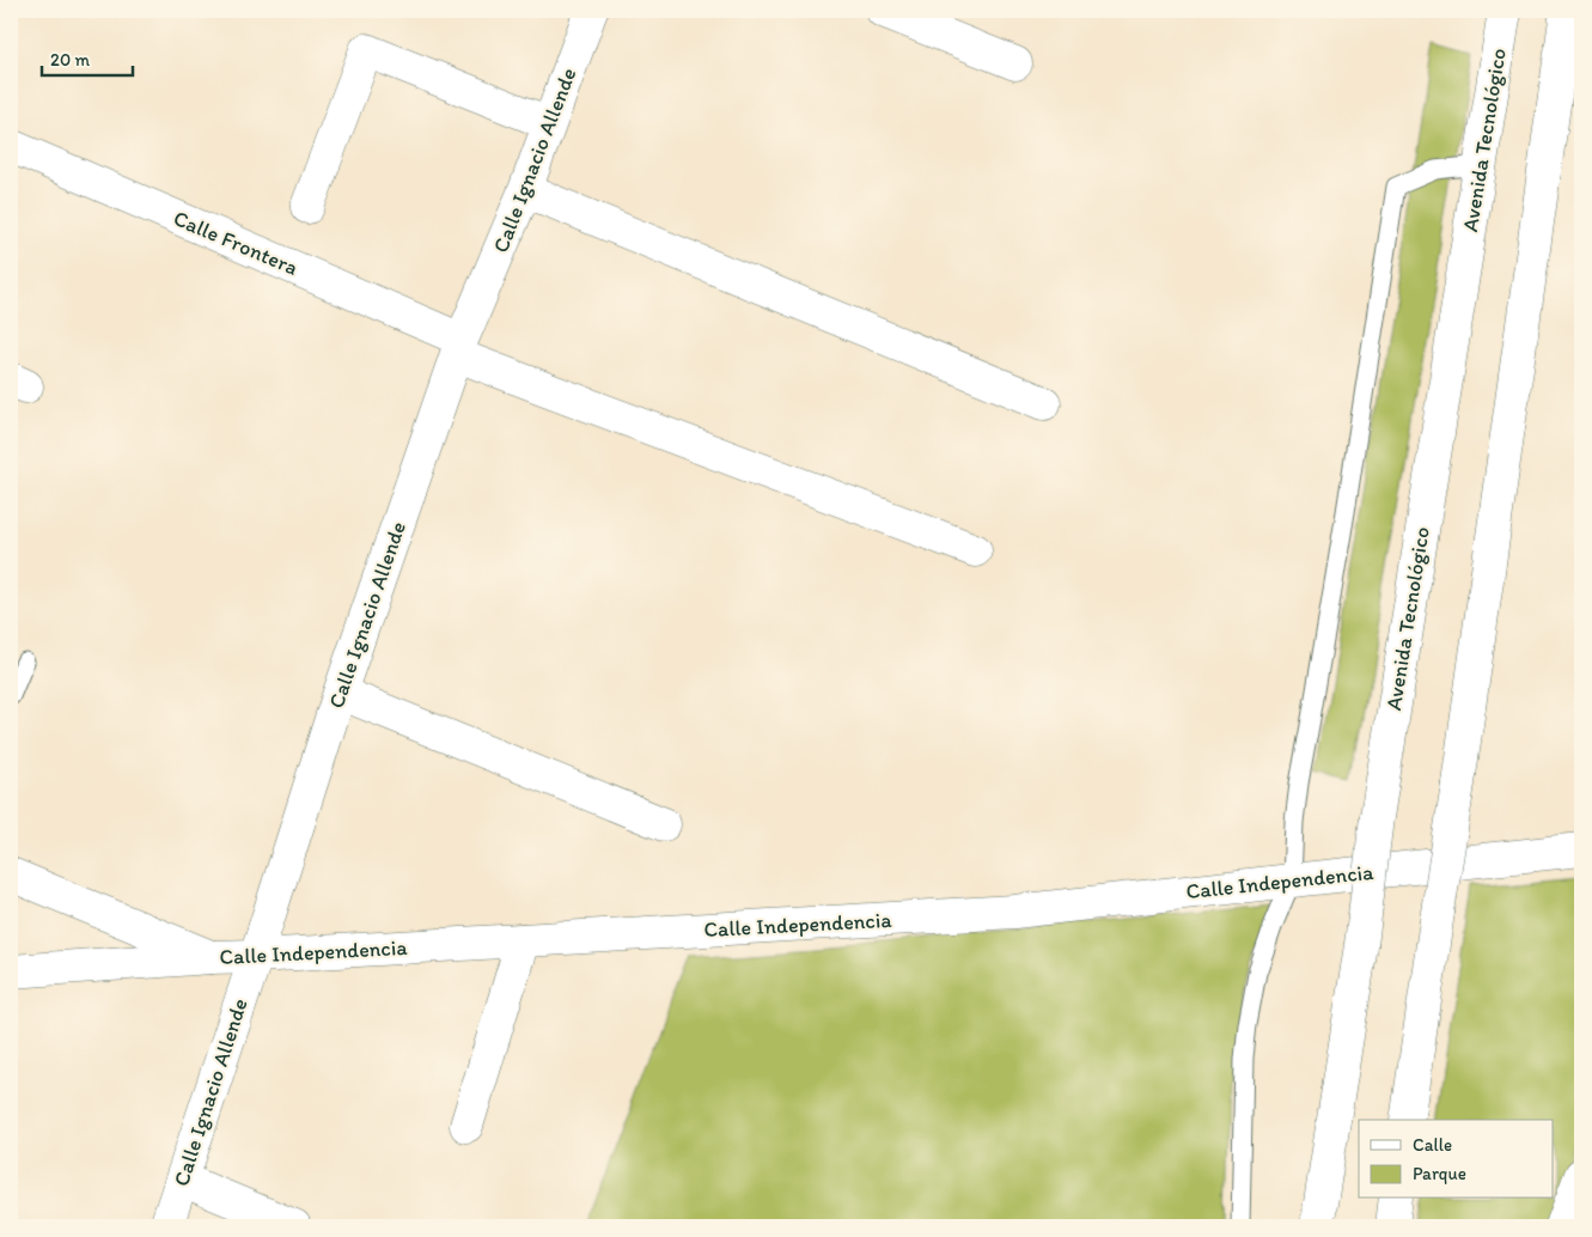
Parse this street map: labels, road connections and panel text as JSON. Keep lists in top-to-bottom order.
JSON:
{
  "streets": {
    "street": [
      "Avenida Tecnológico",
      "Calle Ignacio Allende",
      "Calle Frontera",
      "Calle Independencia"
    ]
  },
  "crossings": [
    ["Calle Ignacio Allende", "Calle Frontera"],
    ["Calle Ignacio Allende", "Calle Independencia"]
  ],
  "legend": ["Calle", "Parque"],
  "scale_bar": "20 m"
}
